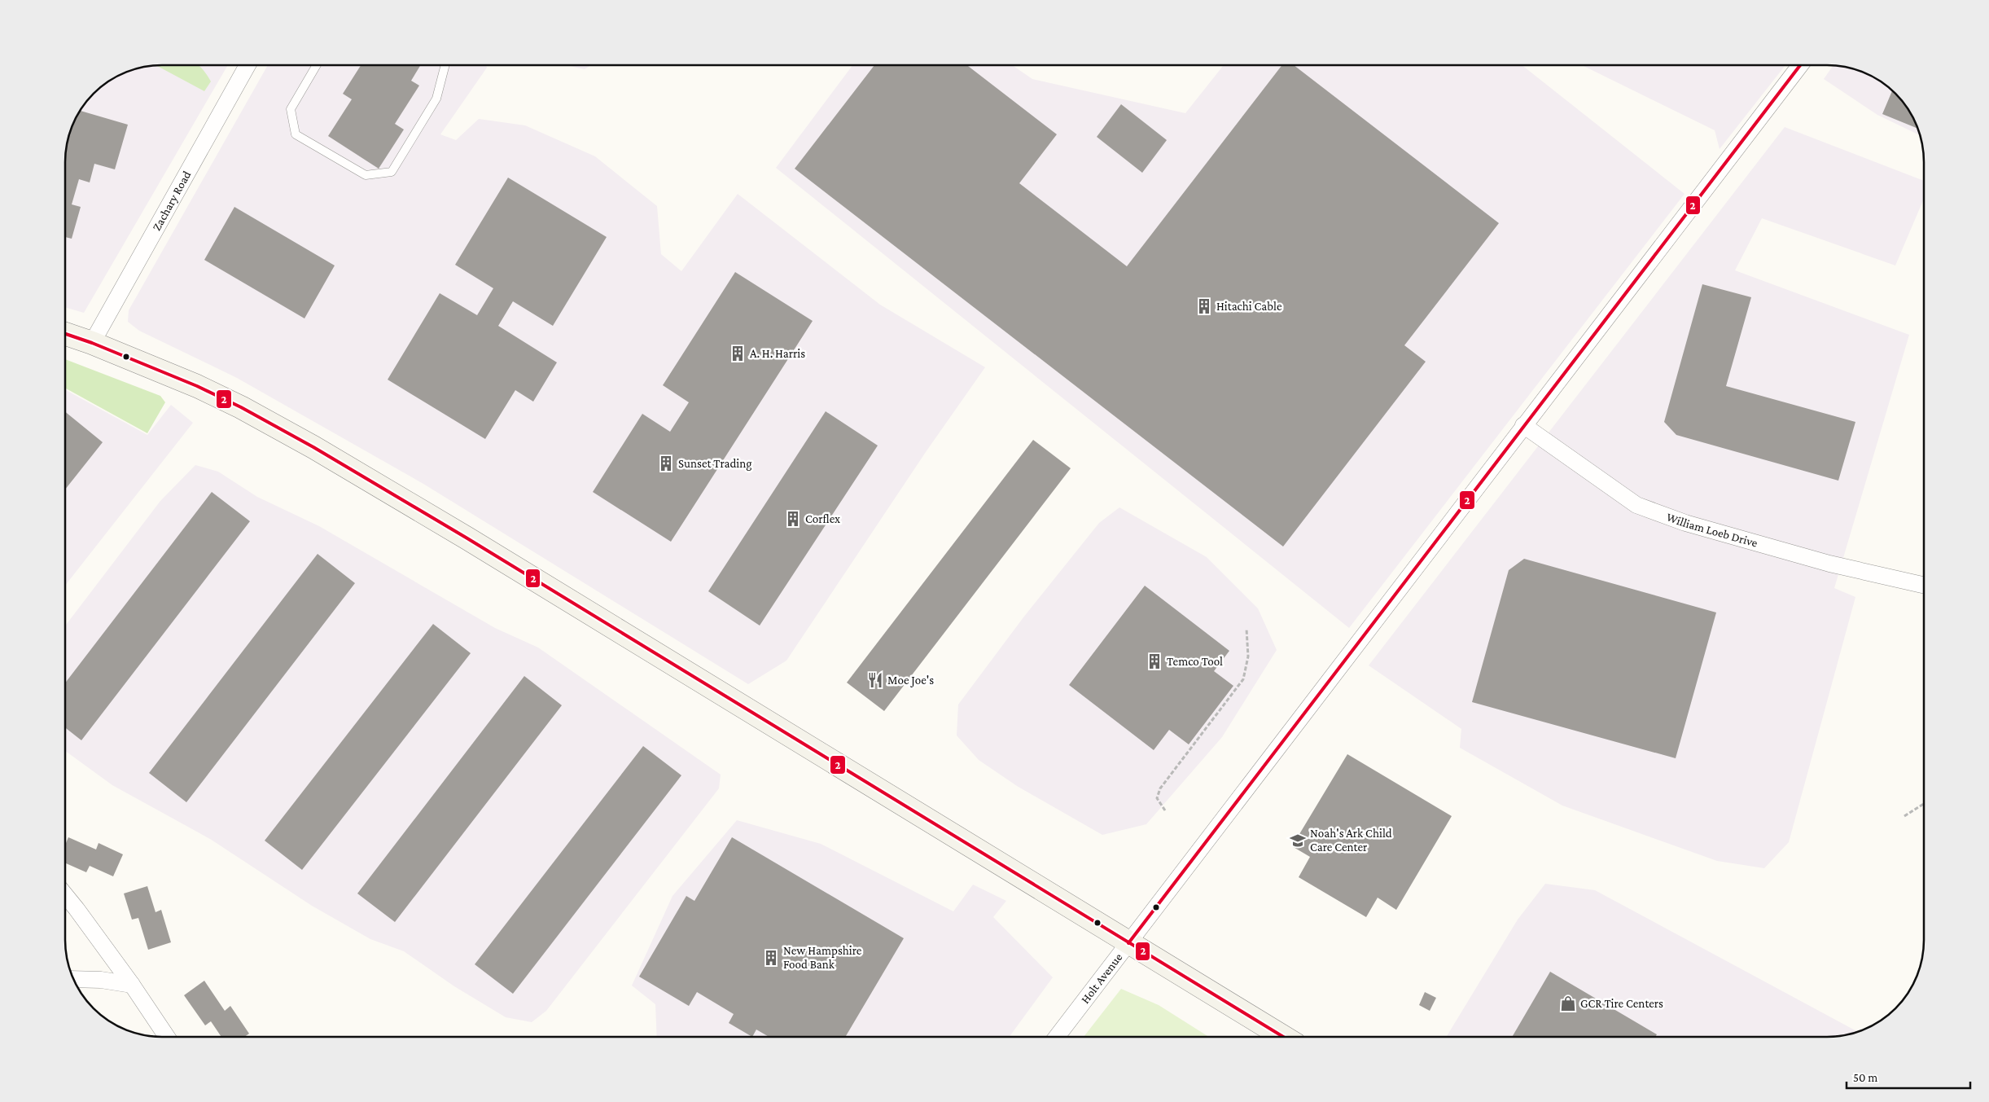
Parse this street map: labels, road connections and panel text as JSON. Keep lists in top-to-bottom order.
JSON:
{
  "streets": {
    "street": ["Zachary Road", "William Loeb Drive", "Holt Avenue"]
  },
  "crossings": [
    ["William Loeb Drive", "Holt Avenue"]
  ],
  "places": {
    "building": [
      "Hitachi Cable",
      "A. H. Harris",
      "Sunset Trading",
      "Corflex",
      "Temco Tool",
      "New Hampshire Food Bank"
    ],
    "restaurant": ["Moe Joe's"],
    "school or university": ["Noah's Ark Child Care Center"],
    "shop": ["GCR Tire Centers"]
  },
  "lines": ["transit line 2"],
  "scale_bar": "50 m"
}
